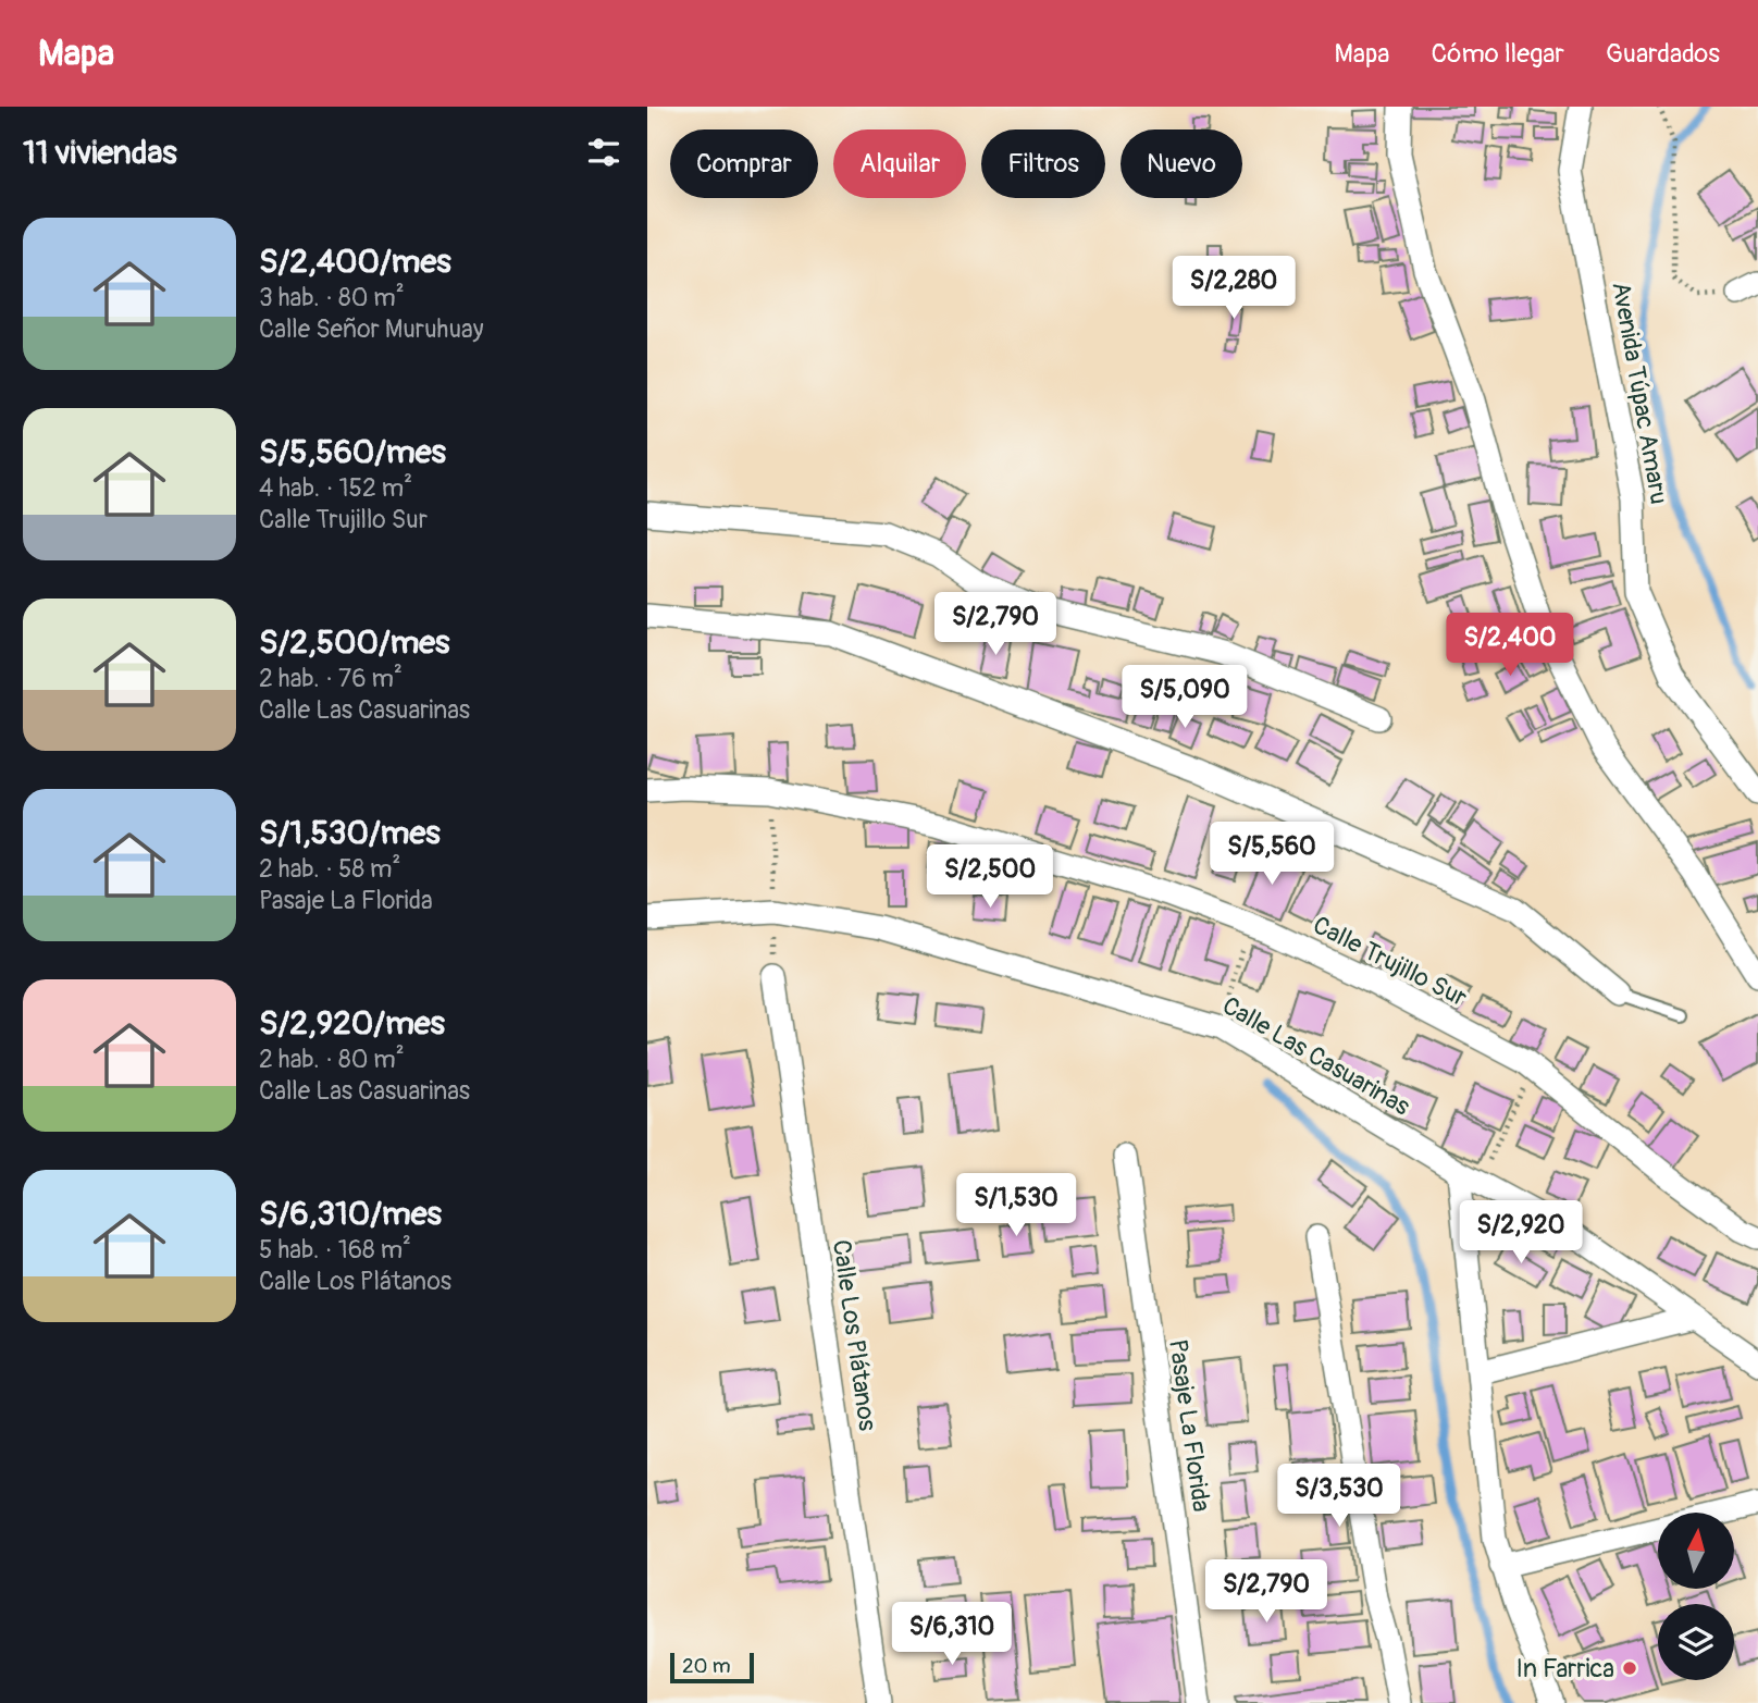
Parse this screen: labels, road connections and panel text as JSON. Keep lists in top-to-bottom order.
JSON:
{
  "streets": {
    "street": [
      "Avenida Túpac Amaru",
      "Calle Trujillo Sur",
      "Calle Las Casuarinas",
      "Calle Los Plátanos",
      "Pasaje La Florida"
    ]
  },
  "places": ["In Farrica"],
  "scale_bar": "20 m",
  "north": "top",
  "page": {
    "header": "Mapa",
    "nav": ["Mapa", "Cómo llegar", "Guardados"],
    "heading": "11 viviendas",
    "chip": [
      "Comprar",
      "Alquilar",
      "Filtros",
      "Nuevo"
    ],
    "list": [
      {
        "name": "S/2,400/mes",
        "note": "3 hab. · 80 m² · Calle Señor Muruhuay"
      },
      {
        "name": "S/5,560/mes",
        "note": "4 hab. · 152 m² · Calle Trujillo Sur"
      },
      {
        "name": "S/2,500/mes",
        "note": "2 hab. · 76 m² · Calle Las Casuarinas"
      },
      {
        "name": "S/1,530/mes",
        "note": "2 hab. · 58 m² · Pasaje La Florida"
      },
      {
        "name": "S/2,920/mes",
        "note": "2 hab. · 80 m² · Calle Las Casuarinas"
      },
      {
        "name": "S/6,310/mes",
        "note": "5 hab. · 168 m² · Calle Los Plátanos"
      }
    ],
    "price": [
      "S/2,280",
      "S/2,790",
      "S/2,400",
      "S/5,090",
      "S/5,560",
      "S/2,500",
      "S/1,530",
      "S/2,920",
      "S/3,530",
      "S/2,790",
      "S/6,310"
    ],
    "scale": "20 m"
  }
}
